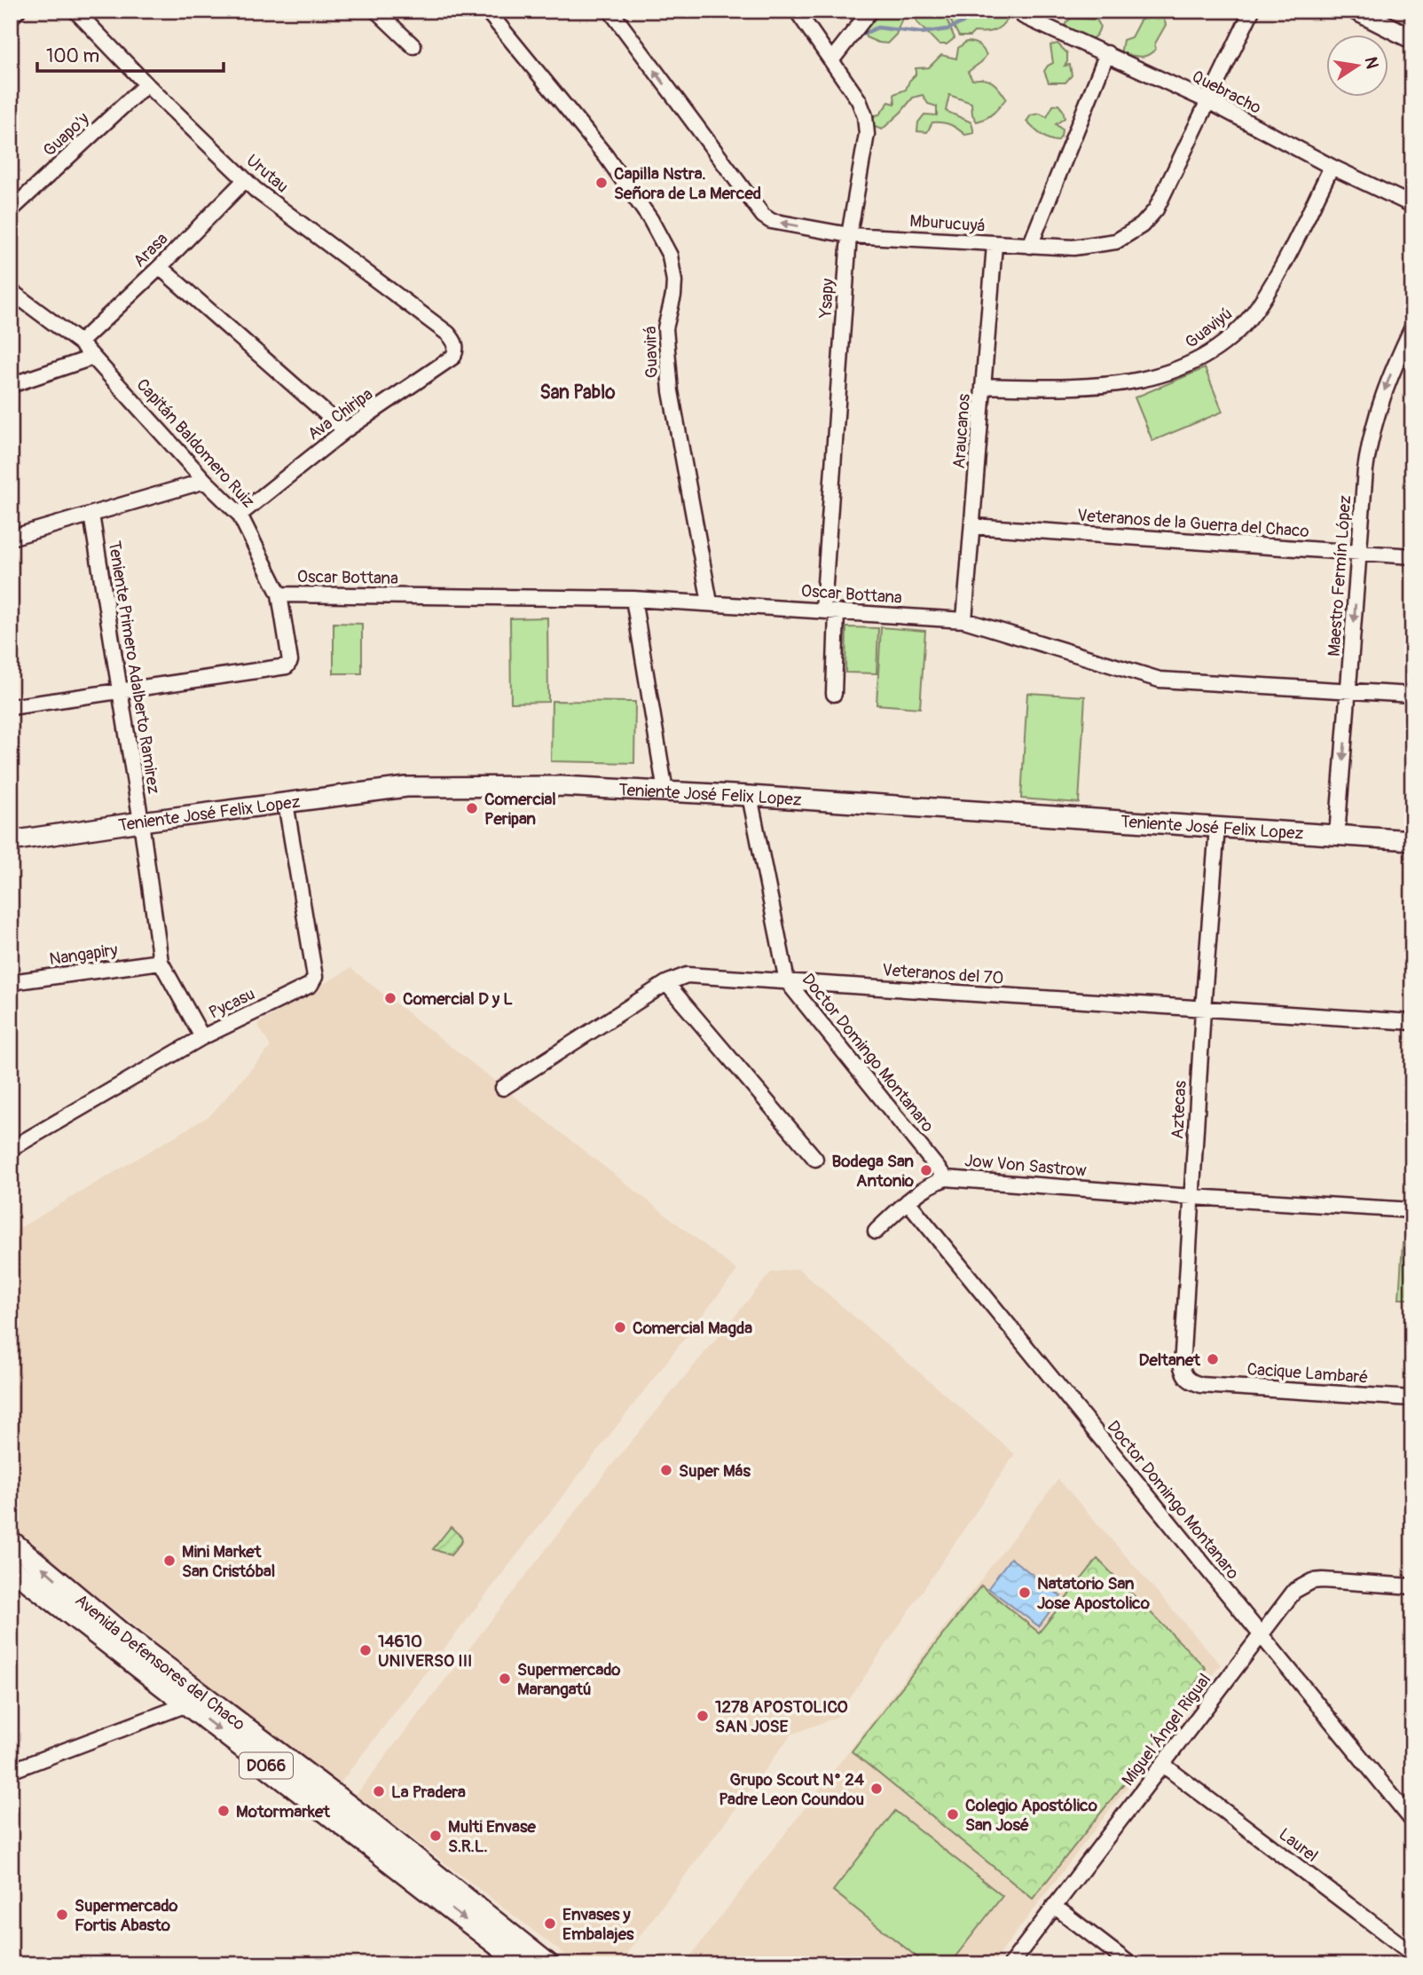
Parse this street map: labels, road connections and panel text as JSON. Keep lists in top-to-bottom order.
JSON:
{
  "streets": {
    "highway": ["Avenida Defensores del Chaco", "D066"],
    "main road": ["Teniente José Felix Lopez"],
    "street": [
      "Quebracho",
      "Guapo'y",
      "Urutau",
      "Mburucuyá",
      "Arasa",
      "Ysapy",
      "Guaviyú",
      "Guavirá",
      "Ava Chiripa",
      "Araucanos",
      "Capitán Baldomero Ruiz",
      "Veteranos de la Guerra del Chaco",
      "Maestro Fermín López",
      "Oscar Bottana",
      "Teniente Primero Adalberto Ramirez",
      "Nangapiry",
      "Veteranos del 70",
      "Pycasu",
      "Doctor Domingo Montanaro",
      "Aztecas",
      "Jow Von Sastrow",
      "Cacique Lambaré",
      "Miguel Ángel Rigual",
      "Laurel"
    ]
  },
  "crossings": [
    ["Quebracho", "Mburucuyá"],
    ["Quebracho", "Guaviyú"],
    ["Guapo'y", "Urutau"],
    ["Urutau", "Arasa"],
    ["Urutau", "Ava Chiripa"],
    ["Mburucuyá", "Ysapy"],
    ["Mburucuyá", "Araucanos"],
    ["Arasa", "Capitán Baldomero Ruiz"],
    ["Ysapy", "Oscar Bottana"],
    ["Guaviyú", "Araucanos"],
    ["Guavirá", "Oscar Bottana"],
    ["Ava Chiripa", "Capitán Baldomero Ruiz"],
    ["Araucanos", "Veteranos de la Guerra del Chaco"],
    ["Araucanos", "Oscar Bottana"],
    ["Capitán Baldomero Ruiz", "Oscar Bottana"],
    ["Capitán Baldomero Ruiz", "Teniente Primero Adalberto Ramirez"],
    ["Veteranos de la Guerra del Chaco", "Maestro Fermín López"],
    ["Maestro Fermín López", "Oscar Bottana"],
    ["Maestro Fermín López", "Teniente José Felix Lopez"],
    ["Teniente Primero Adalberto Ramirez", "Teniente José Felix Lopez"],
    ["Teniente Primero Adalberto Ramirez", "Nangapiry"],
    ["Teniente Primero Adalberto Ramirez", "Pycasu"],
    ["Teniente José Felix Lopez", "Pycasu"],
    ["Teniente José Felix Lopez", "Doctor Domingo Montanaro"],
    ["Teniente José Felix Lopez", "Aztecas"],
    ["Veteranos del 70", "Doctor Domingo Montanaro"],
    ["Veteranos del 70", "Aztecas"],
    ["Doctor Domingo Montanaro", "Jow Von Sastrow"],
    ["Doctor Domingo Montanaro", "Miguel Ángel Rigual"],
    ["Aztecas", "Jow Von Sastrow"],
    ["Aztecas", "Cacique Lambaré"],
    ["Miguel Ángel Rigual", "Laurel"]
  ],
  "one_way": ["Mburucuyá", "Maestro Fermín López"],
  "districts": ["San Pablo"],
  "places": [
    "Capilla Nstra. Señora de La Merced",
    "Comercial Peripan",
    "Comercial D y L",
    "Bodega San Antonio",
    "Comercial Magda",
    "Deltanet",
    "Super Más",
    "Mini Market San Cristóbal",
    "Natatorio San Jose Apostolico",
    "14610 UNIVERSO III",
    "Supermercado Marangatú",
    "1278 APOSTOLICO SAN JOSE",
    "Grupo Scout N° 24 Padre Leon Coundou",
    "La Pradera",
    "Motormarket",
    "Colegio Apostólico San José",
    "Multi Envase S.R.L.",
    "Supermercado Fortis Abasto",
    "Envases y Embalajes"
  ],
  "scale_bar": "100 m",
  "north": "right"
}
